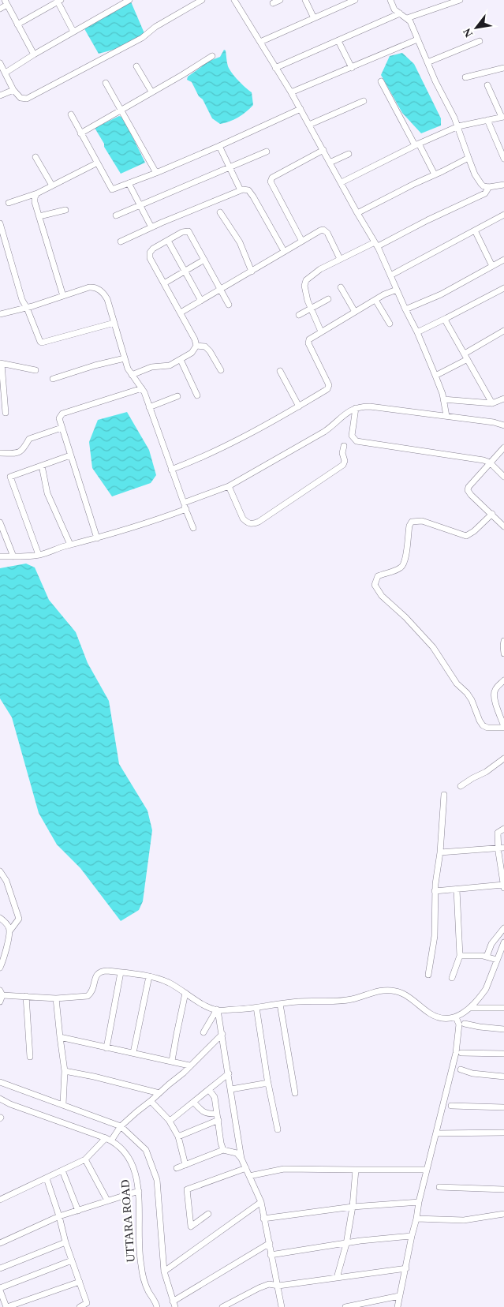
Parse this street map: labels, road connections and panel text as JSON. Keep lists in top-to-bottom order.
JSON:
{
  "streets": {
    "street": ["UTTARA ROAD"]
  },
  "north": "bottom left"
}
